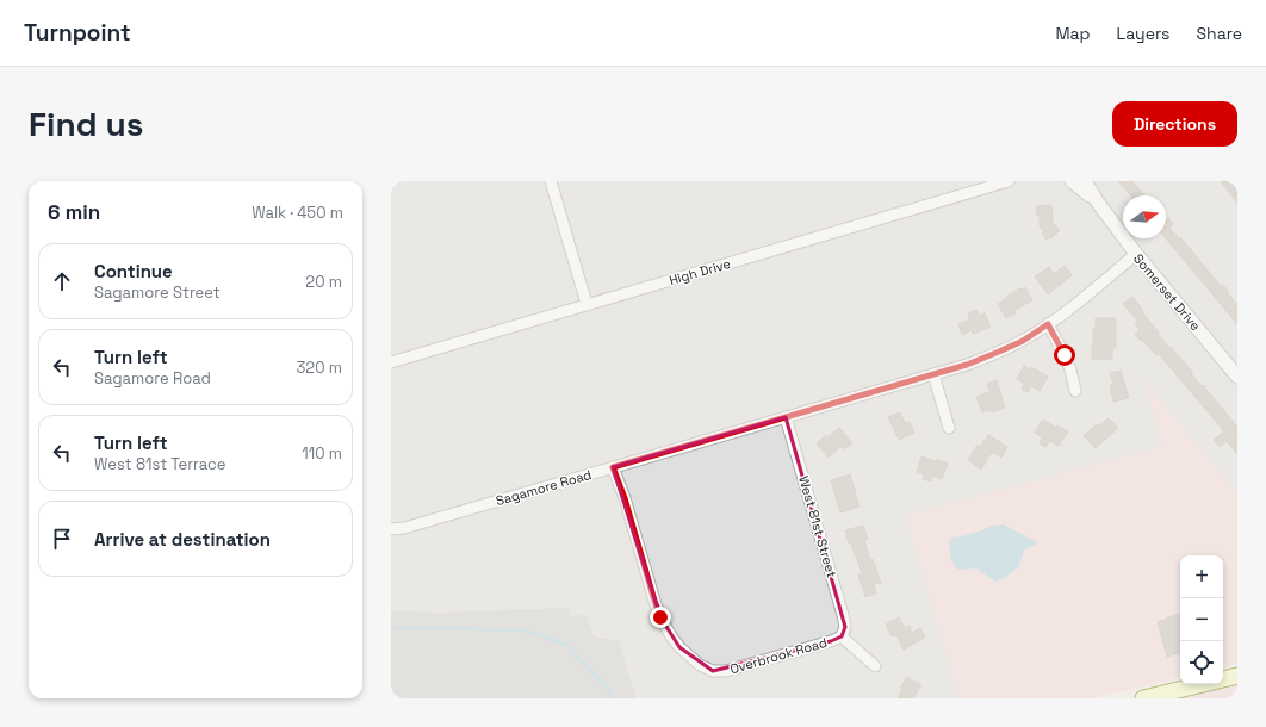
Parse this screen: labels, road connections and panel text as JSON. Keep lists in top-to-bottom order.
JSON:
{
  "streets": {
    "street": [
      "High Drive",
      "Somerset Drive",
      "Sagamore Road",
      "West 81st Street",
      "Overbrook Road"
    ]
  },
  "crossings": [
    ["Somerset Drive", "Sagamore Road"],
    ["Sagamore Road", "West 81st Street"],
    ["Sagamore Road", "Overbrook Road"],
    ["West 81st Street", "Overbrook Road"]
  ],
  "north": "right",
  "page": {
    "header": "Turnpoint",
    "nav": ["Map", "Layers", "Share"],
    "buttons": "Directions",
    "title": "Find us",
    "heading": ["6 min", "Walk · 450 m"],
    "list": [
      ["Continue", "Sagamore Street", "20 m"],
      ["Turn left", "Sagamore Road", "320 m"],
      ["Turn left", "West 81st Terrace", "110 m"],
      "Arrive at destination"
    ],
    "map_buttons": ["+", "−"]
  }
}
